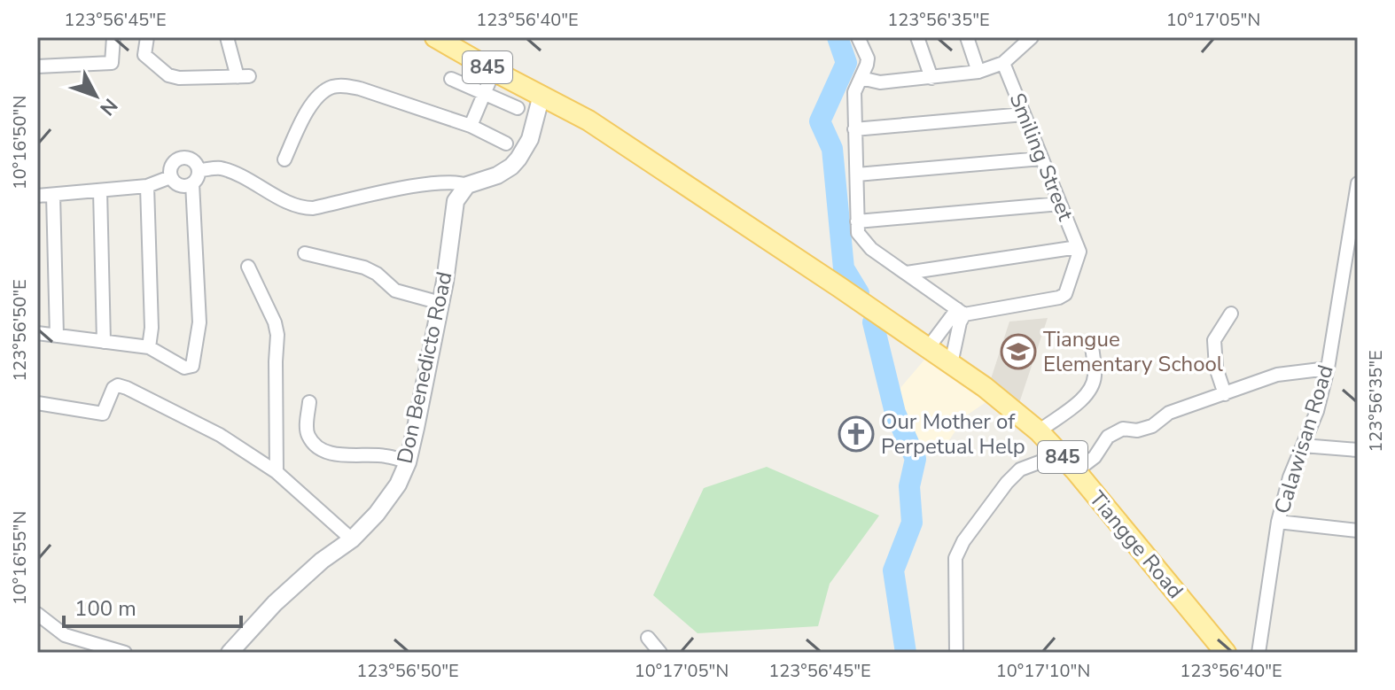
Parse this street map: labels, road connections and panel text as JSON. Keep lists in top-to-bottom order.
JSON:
{
  "streets": {
    "main road": ["845", "Tiangge Road"],
    "street": ["Smiling Street", "Don Benedicto Road", "Calawisan Road"]
  },
  "crossings": [
    ["845", "Tiangge Road"]
  ],
  "places": {
    "school or university": ["Tiangue Elementary School"],
    "church": ["Our Mother of Perpetual Help"]
  },
  "scale_bar": "100 m",
  "north": "bottom right",
  "coordinates": [
    "123°56'45\"E",
    "123°56'40\"E",
    "123°56'35\"E",
    "10°17'05\"N",
    "10°16'50\"N",
    "123°56'50\"E",
    "10°16'55\"N",
    "10°17'10\"N"
  ]
}
